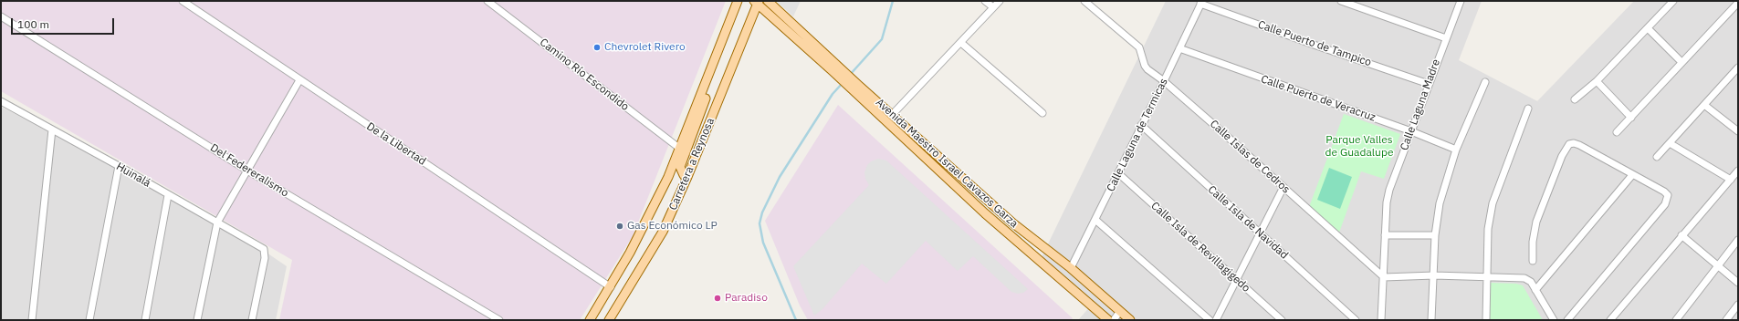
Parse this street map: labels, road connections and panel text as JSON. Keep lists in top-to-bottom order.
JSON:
{
  "streets": {
    "main road": ["Avenida Maestro Israel Cavazos Garza", "Carretera a Reynosa"],
    "street": [
      "Calle Puerto de Tampico",
      "Camino Río Escondido",
      "Calle Puerto de Veracruz",
      "Calle Laguna Madre",
      "Calle Laguna de Termicas",
      "De la Libertad",
      "Calle Islas de Cedros",
      "Del Federeralismo",
      "Huinalá",
      "Calle Isla de Navidad",
      "Calle Isla de Revillagigedo"
    ]
  },
  "crossings": [
    ["Calle Puerto de Tampico", "Calle Laguna Madre"],
    ["Calle Puerto de Tampico", "Calle Laguna de Termicas"],
    ["Camino Río Escondido", "Carretera a Reynosa"],
    ["Calle Puerto de Veracruz", "Calle Laguna Madre"],
    ["Calle Puerto de Veracruz", "Calle Laguna de Termicas"],
    ["Calle Laguna Madre", "Calle Islas de Cedros"],
    ["Calle Laguna de Termicas", "Calle Islas de Cedros"],
    ["Calle Laguna de Termicas", "Avenida Maestro Israel Cavazos Garza"],
    ["Calle Laguna de Termicas", "Calle Isla de Navidad"],
    ["Calle Laguna de Termicas", "Calle Isla de Revillagigedo"],
    ["De la Libertad", "Carretera a Reynosa"],
    ["Avenida Maestro Israel Cavazos Garza", "Carretera a Reynosa"]
  ],
  "parks": ["Parque Valles de Guadalupe"],
  "places": ["Chevrolet Rivero", "Gas Económico LP", "Paradiso"],
  "scale_bar": "100 m"
}
